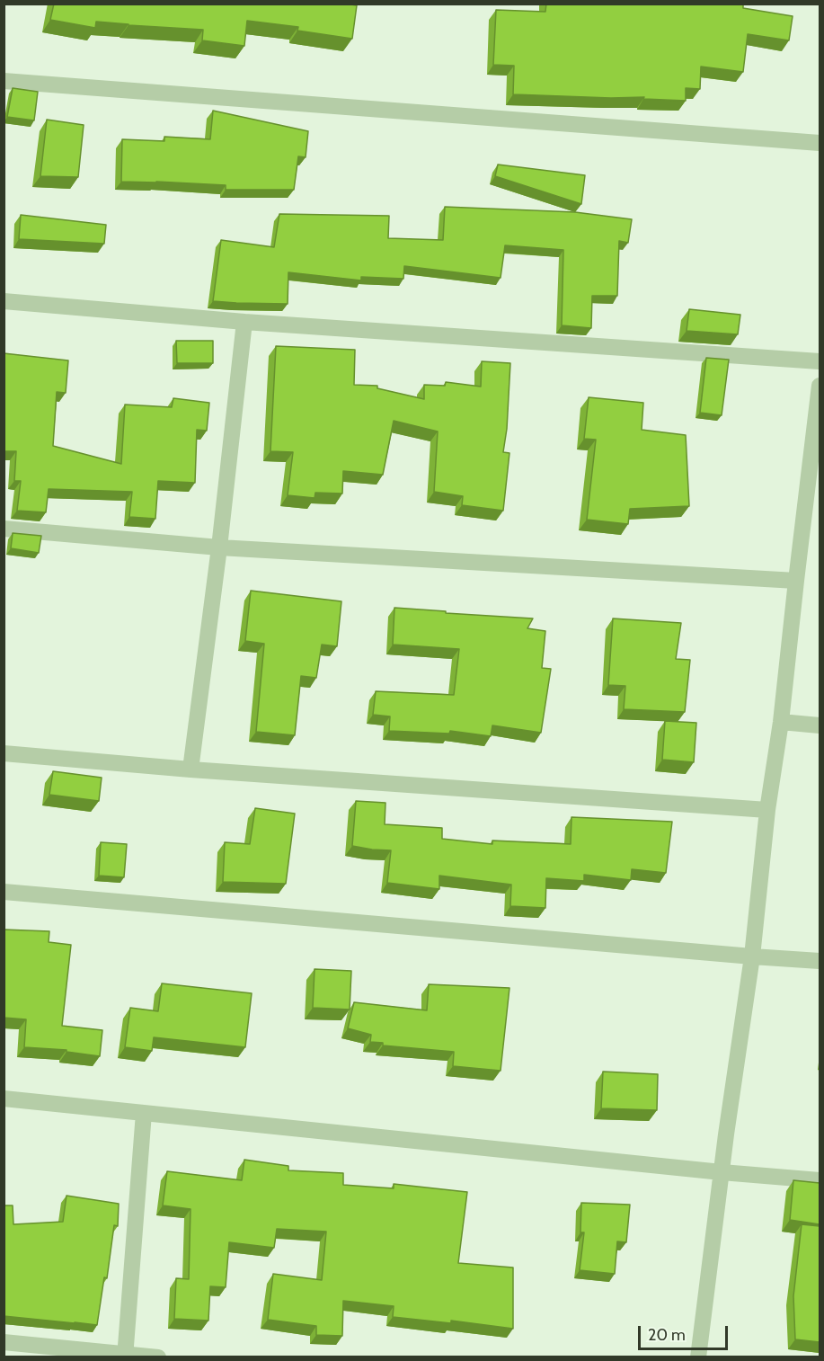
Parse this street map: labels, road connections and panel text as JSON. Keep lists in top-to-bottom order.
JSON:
{
  "scale_bar": "20 m"
}
